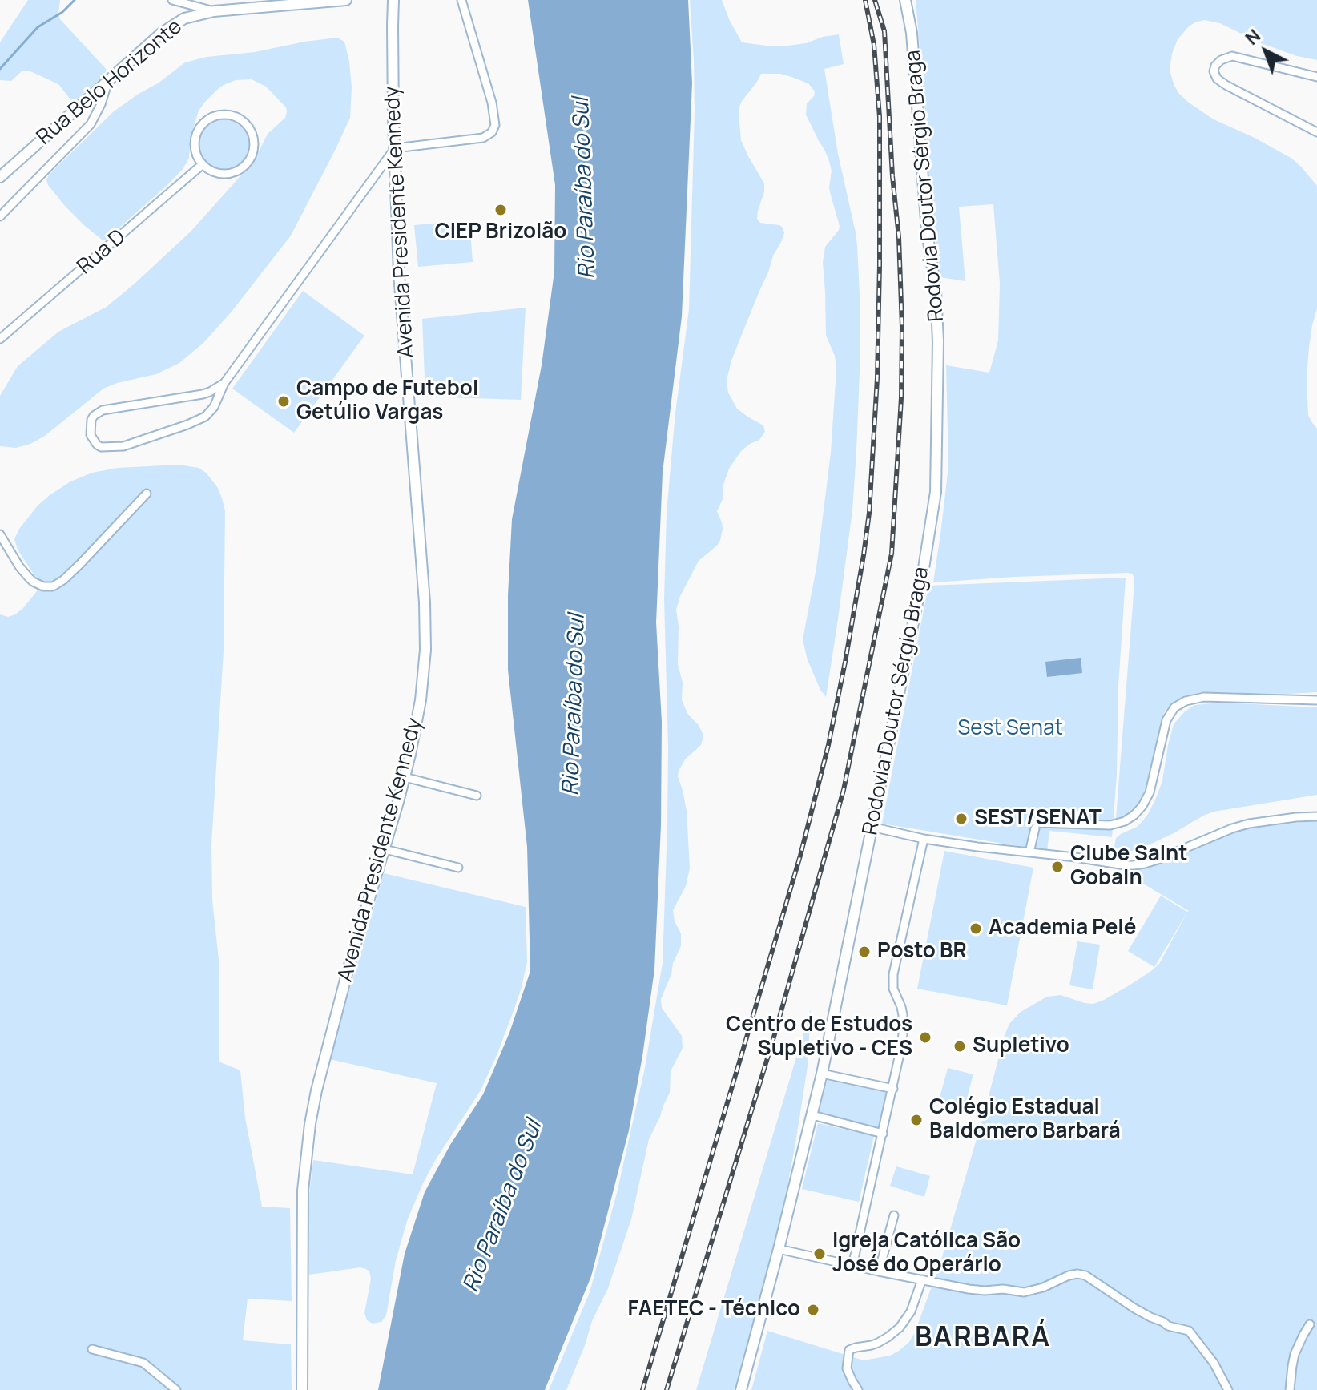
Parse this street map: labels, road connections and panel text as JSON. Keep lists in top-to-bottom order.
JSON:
{
  "streets": {
    "main road": ["Rua Belo Horizonte", "Rodovia Doutor Sérgio Braga", "Avenida Presidente Kennedy"],
    "street": ["Rua D"]
  },
  "districts": ["BARBARÁ"],
  "water": ["Rio Paraíba do Sul"],
  "parks": ["Sest Senat"],
  "places": [
    "CIEP Brizolão",
    "Campo de Futebol Getúlio Vargas",
    "SEST/SENAT",
    "Clube Saint Gobain",
    "Academia Pelé",
    "Posto BR",
    "Centro de Estudos Supletivo - CES",
    "Supletivo",
    "Colégio Estadual Baldomero Barbará",
    "Igreja Católica São José do Operário",
    "FAETEC - Técnico"
  ],
  "north": "top left"
}
